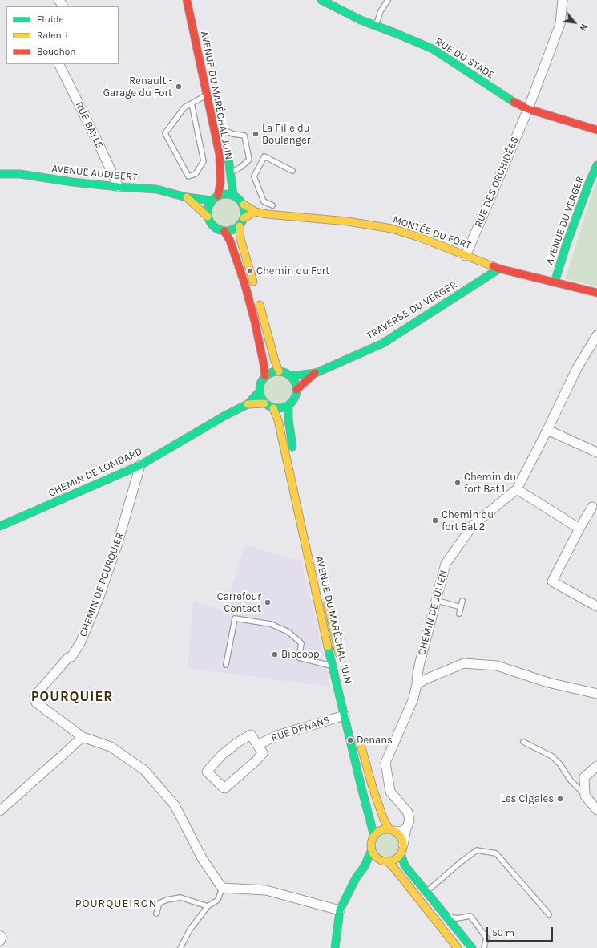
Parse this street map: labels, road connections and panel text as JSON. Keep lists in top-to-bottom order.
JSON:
{
  "streets": {
    "main road": [
      "RUE DU STADE",
      "AVENUE DU MARÉCHAL JUIN",
      "AVENUE AUDIBERT",
      "AVENUE DU VERGER",
      "MONTÉE DU FORT",
      "TRAVERSE DU VERGER",
      "CHEMIN DE LOMBARD"
    ],
    "street": [
      "RUE BAYLE",
      "RUE DES ORCHIDÉES",
      "CHEMIN DE POURQUIER",
      "CHEMIN DE JULIEN",
      "RUE DENANS"
    ]
  },
  "crossings": [
    ["RUE DU STADE", "RUE DES ORCHIDÉES"],
    ["AVENUE DU MARÉCHAL JUIN", "AVENUE AUDIBERT"],
    ["AVENUE DU MARÉCHAL JUIN", "MONTÉE DU FORT"],
    ["AVENUE DU MARÉCHAL JUIN", "TRAVERSE DU VERGER"],
    ["AVENUE DU MARÉCHAL JUIN", "CHEMIN DE LOMBARD"],
    ["AVENUE DU MARÉCHAL JUIN", "CHEMIN DE JULIEN"],
    ["AVENUE DU MARÉCHAL JUIN", "RUE DENANS"],
    ["RUE BAYLE", "AVENUE AUDIBERT"],
    ["AVENUE AUDIBERT", "MONTÉE DU FORT"],
    ["RUE DES ORCHIDÉES", "MONTÉE DU FORT"],
    ["AVENUE DU VERGER", "MONTÉE DU FORT"],
    ["MONTÉE DU FORT", "TRAVERSE DU VERGER"],
    ["TRAVERSE DU VERGER", "CHEMIN DE LOMBARD"],
    ["CHEMIN DE LOMBARD", "CHEMIN DE POURQUIER"]
  ],
  "districts": ["POURQUIER", "POURQUEIRON"],
  "places": [
    "Renault - Garage du Fort",
    "La Fille du Boulanger",
    "Chemin du Fort",
    "Chemin du fort Bat.1",
    "Chemin du fort Bat.2",
    "Carrefour Contact",
    "Biocoop",
    "Denans",
    "Les Cigales"
  ],
  "legend": ["Fluide", "Ralenti", "Bouchon"],
  "scale_bar": "50 m",
  "north": "bottom right"
}
